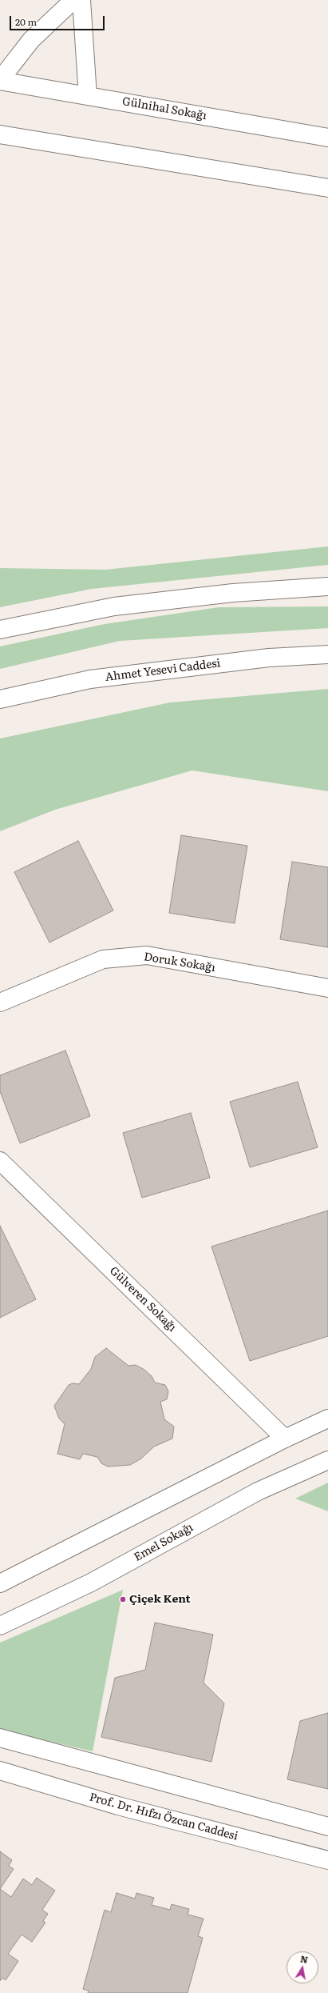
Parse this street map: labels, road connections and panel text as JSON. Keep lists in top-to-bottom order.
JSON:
{
  "streets": {
    "street": [
      "Gülnihal Sokağı",
      "Ahmet Yesevi Caddesi",
      "Doruk Sokağı",
      "Gülveren Sokağı",
      "Emel Sokağı",
      "Prof. Dr. Hıfzı Özcan Caddesi"
    ]
  },
  "places": ["Çiçek Kent"],
  "scale_bar": "20 m",
  "north": "top"
}
